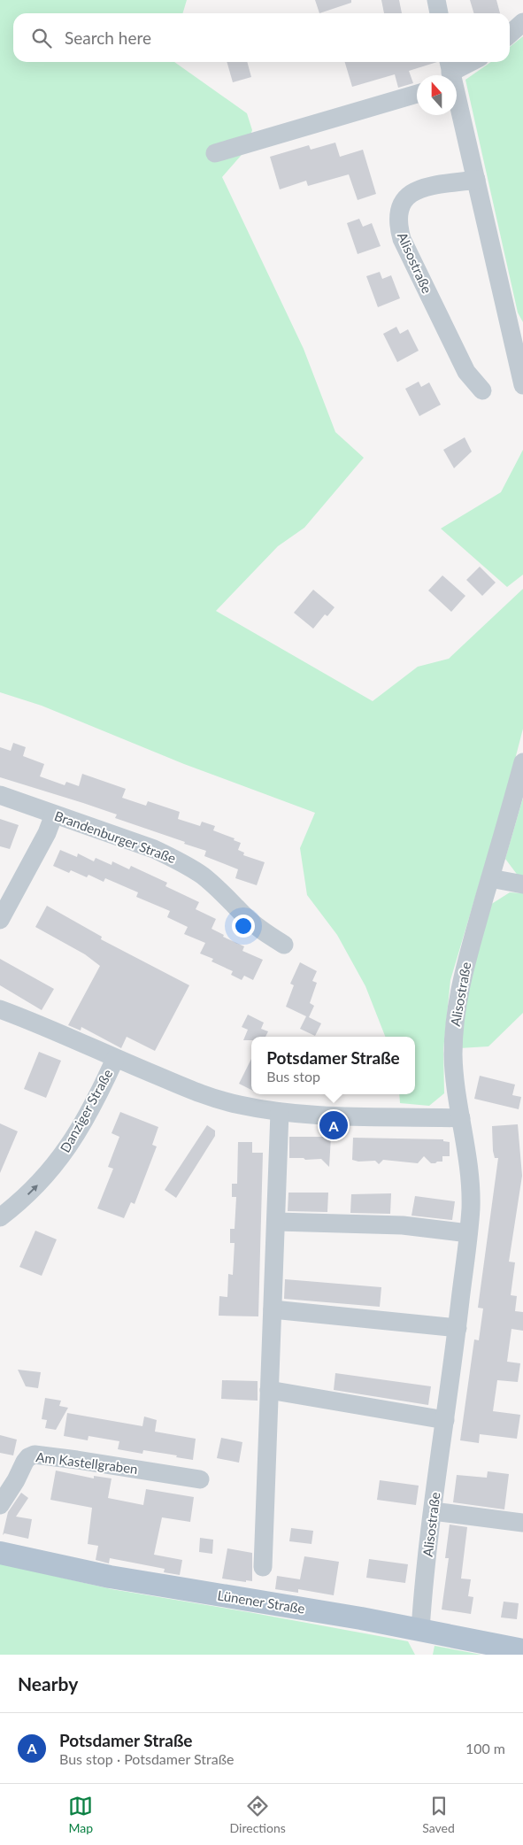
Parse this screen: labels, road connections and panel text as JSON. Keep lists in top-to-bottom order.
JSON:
{
  "streets": {
    "main road": ["Lünener Straße"],
    "street": [
      "Alisostraße",
      "Brandenburger Straße",
      "Danziger Straße",
      "Am Kastellgraben"
    ]
  },
  "crossings": [
    ["Alisostraße", "Lünener Straße"]
  ],
  "one_way": ["Danziger Straße"],
  "north": "top",
  "page": {
    "search": "Search here",
    "popup": ["Potsdamer Straße", "Bus stop"],
    "pins": "A",
    "heading": "Nearby",
    "list": [
      {
        "mark": "A",
        "name": "Potsdamer Straße",
        "note": "Bus stop · Potsdamer Straße",
        "value": "100 m"
      }
    ],
    "nav": ["Map", "Directions", "Saved"]
  }
}
